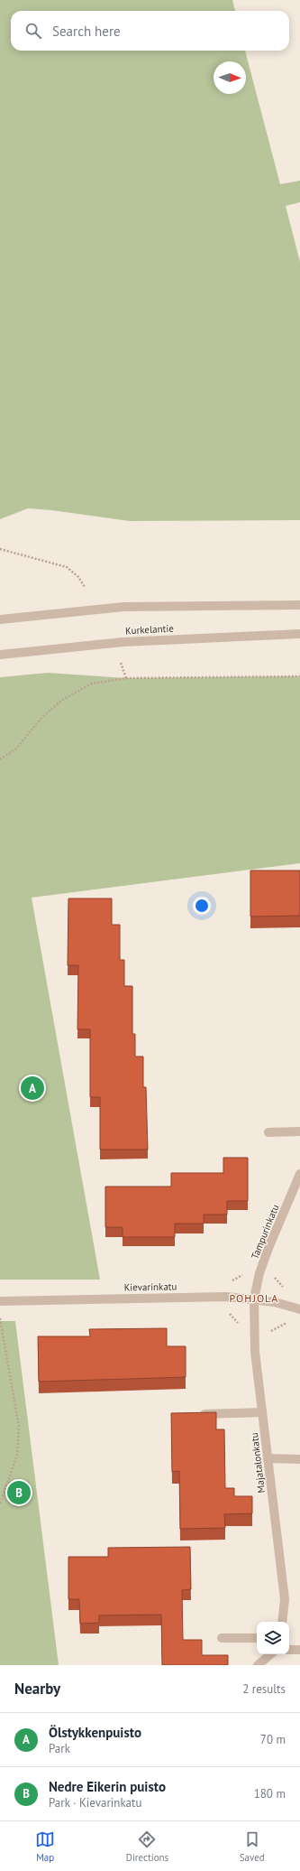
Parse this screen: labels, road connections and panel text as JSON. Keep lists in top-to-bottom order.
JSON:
{
  "streets": {
    "street": [
      "Kurkelantie",
      "Tampurinkatu",
      "Kievarinkatu",
      "Majatalonkatu"
    ]
  },
  "crossings": [
    ["Tampurinkatu", "Kievarinkatu"],
    ["Tampurinkatu", "Majatalonkatu"],
    ["Kievarinkatu", "Majatalonkatu"]
  ],
  "districts": ["POHJOLA"],
  "north": "right",
  "page": {
    "search": "Search here",
    "pins": ["A", "B"],
    "heading": ["Nearby", "2 results"],
    "list": [
      {
        "mark": "A",
        "name": "Ölstykkenpuisto",
        "note": "Park",
        "value": "70 m"
      },
      {
        "mark": "B",
        "name": "Nedre Eikerin puisto",
        "note": "Park · Kievarinkatu",
        "value": "180 m"
      }
    ],
    "nav": ["Map", "Directions", "Saved"]
  }
}
